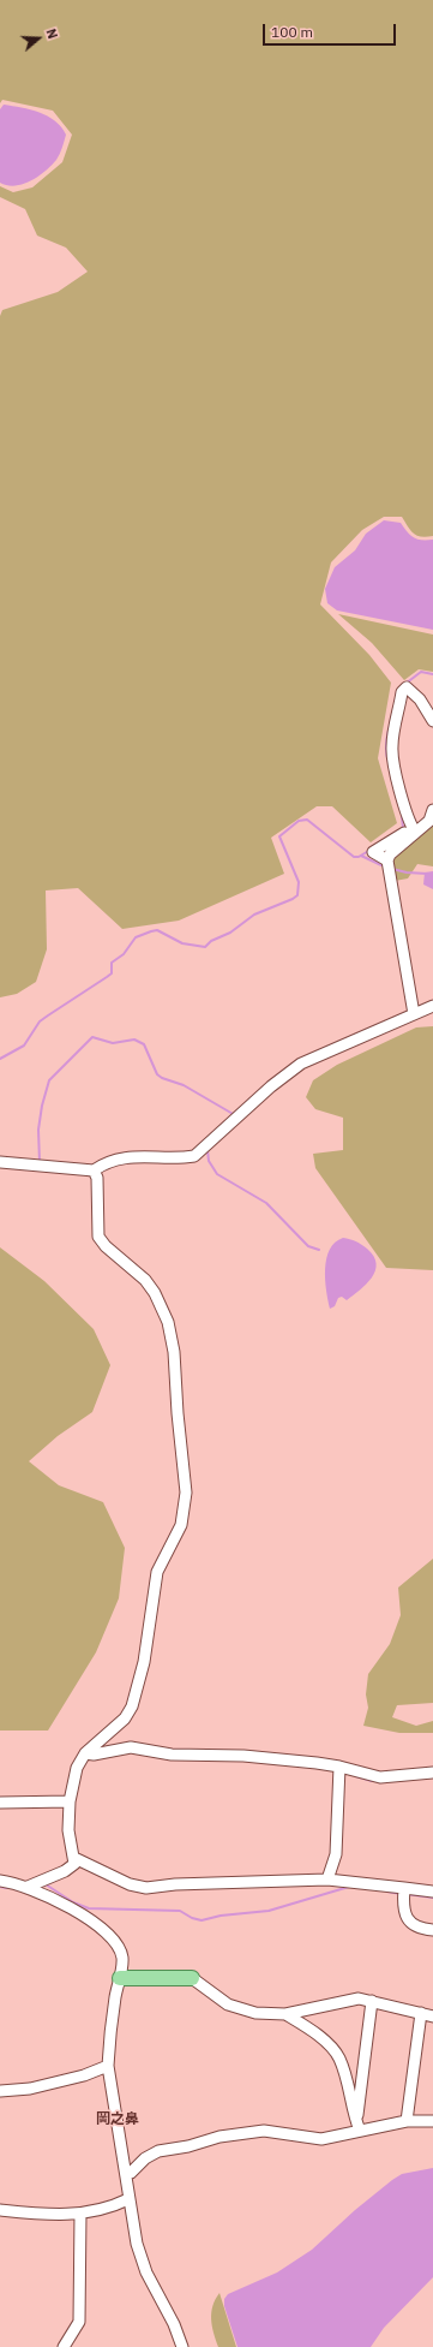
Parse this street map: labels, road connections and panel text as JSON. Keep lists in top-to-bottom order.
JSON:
{
  "districts": ["岡之鼻"],
  "scale_bar": "100 m",
  "north": "right"
}
